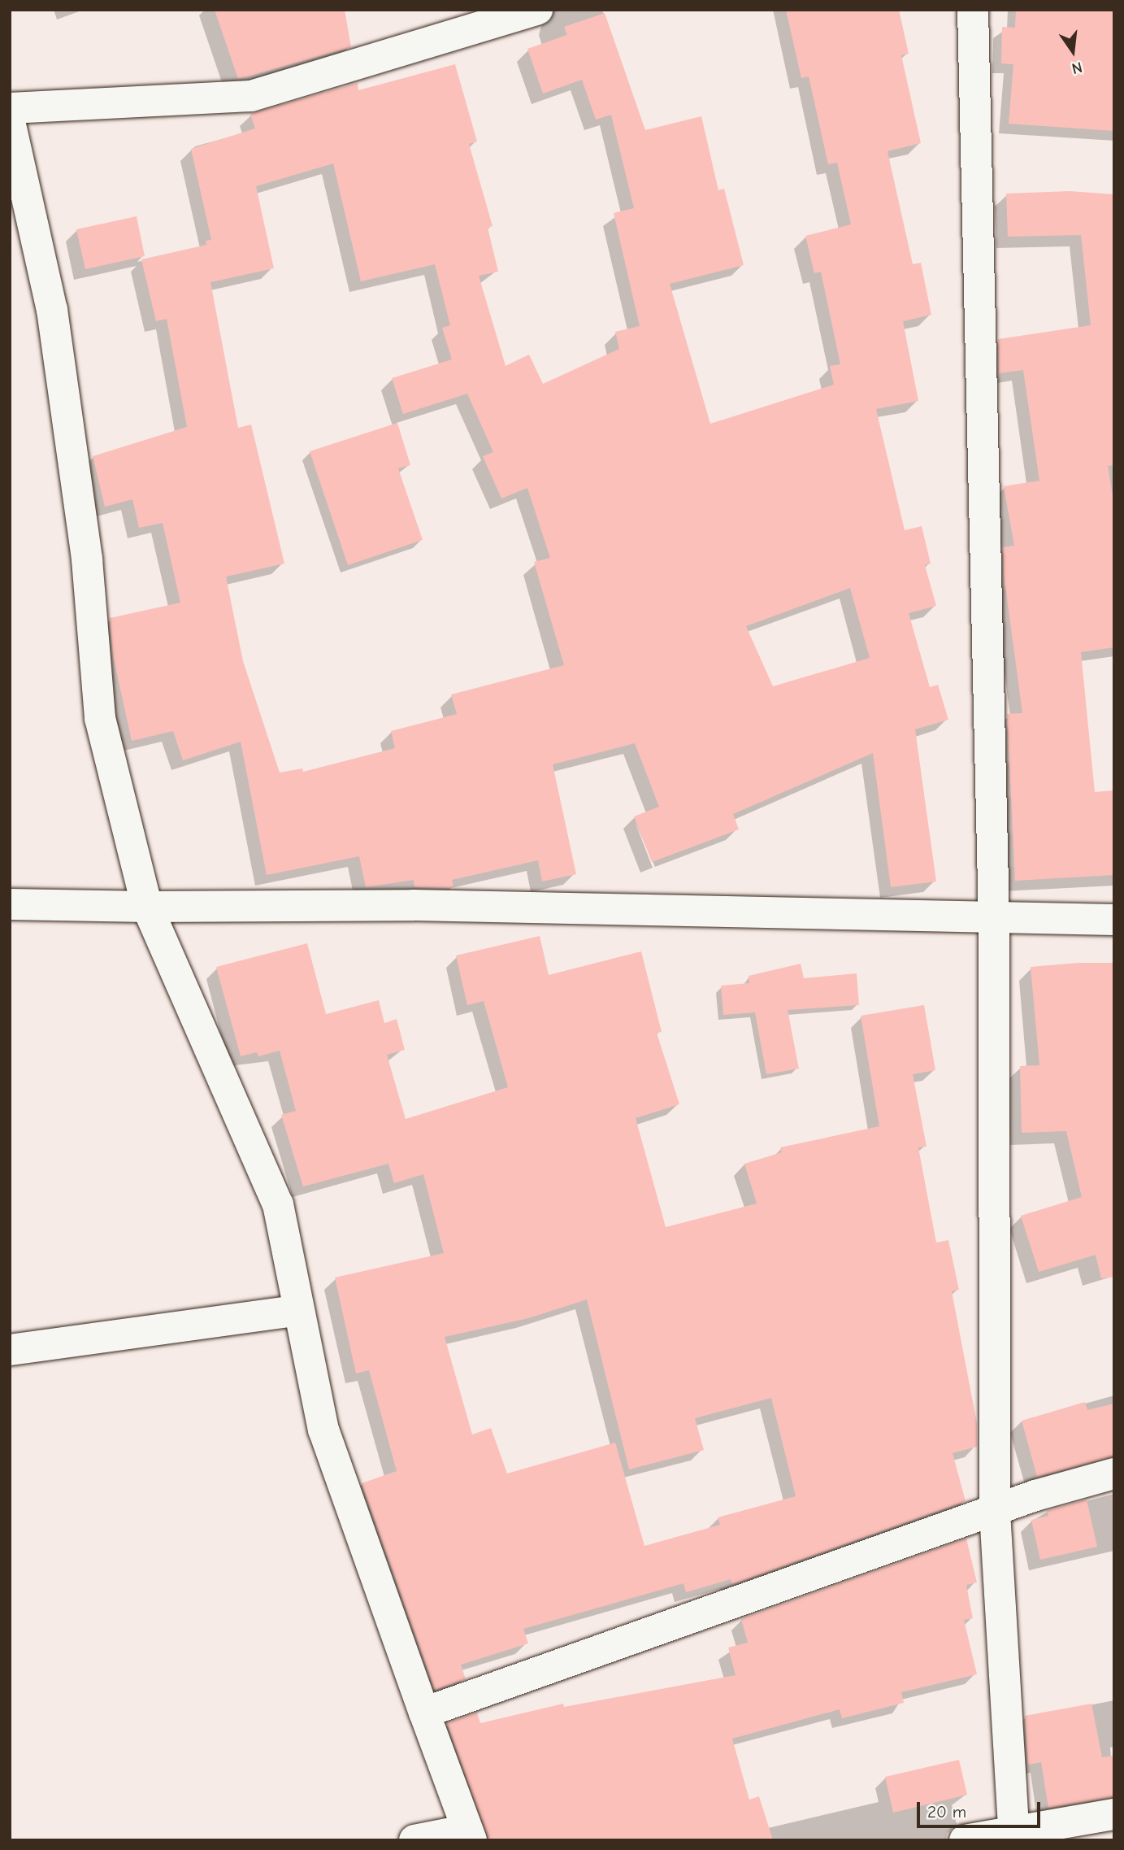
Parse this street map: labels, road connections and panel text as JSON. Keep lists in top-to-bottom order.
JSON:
{
  "scale_bar": "20 m",
  "north": "bottom"
}
